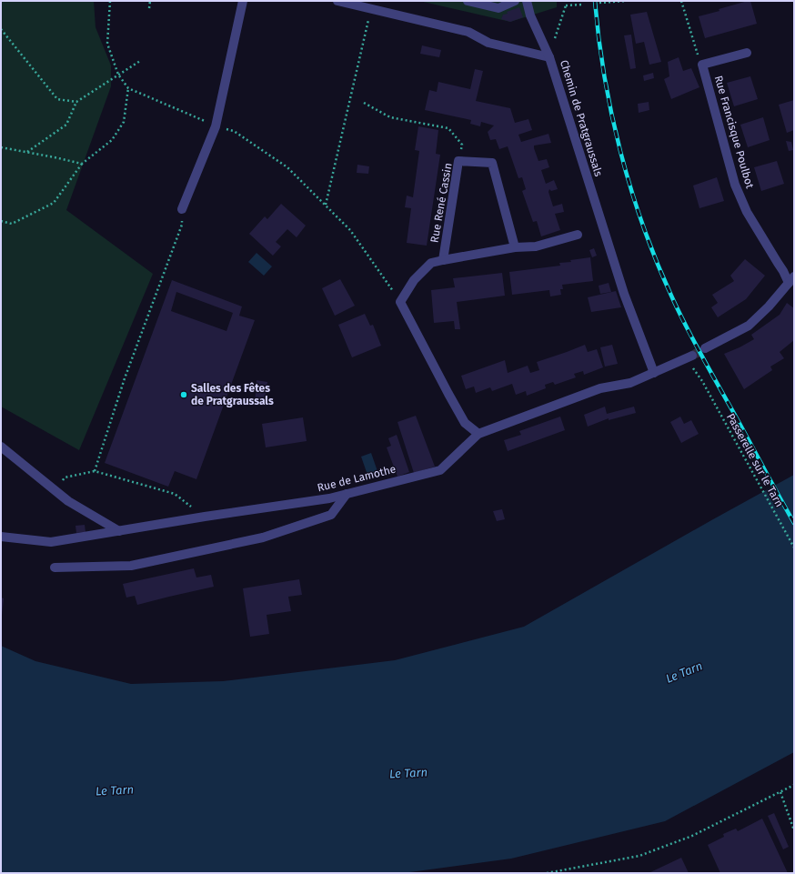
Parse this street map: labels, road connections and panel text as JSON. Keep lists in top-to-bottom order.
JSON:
{
  "streets": {
    "street": [
      "Chemin de Pratgraussals",
      "Rue Francisque Poulbot",
      "Rue René Cassin",
      "Rue de Lamothe"
    ],
    "path": ["Passerelle sur le Tarn"]
  },
  "crossings": [
    ["Chemin de Pratgraussals", "Rue de Lamothe"]
  ],
  "water": ["Le Tarn"],
  "places": ["Salles des Fêtes de Pratgraussals"]
}
